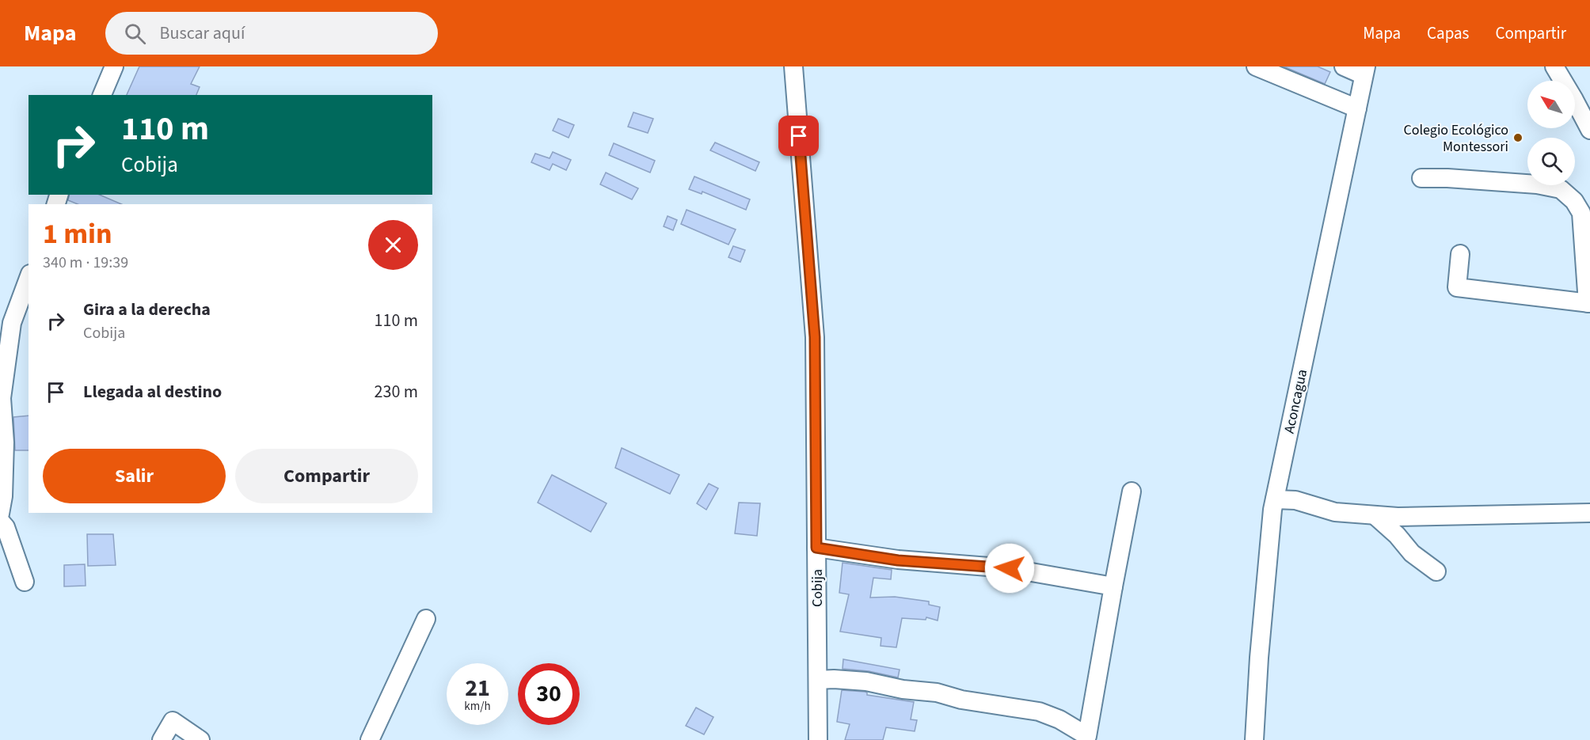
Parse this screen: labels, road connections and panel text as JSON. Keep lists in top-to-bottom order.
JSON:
{
  "streets": {
    "street": ["Aconcagua", "Cobija"]
  },
  "places": ["Colegio Ecológico Montessori"],
  "north": "top left",
  "page": {
    "header": "Mapa",
    "search": "Buscar aquí",
    "nav": ["Mapa", "Capas", "Compartir"],
    "turn": ["110 m", "Cobija"],
    "heading": ["1 min", "340 m · 19:39"],
    "list": [
      {
        "name": "Gira a la derecha",
        "note": "Cobija",
        "value": "110 m"
      },
      {
        "name": "Llegada al destino",
        "value": "230 m"
      }
    ],
    "buttons": ["Salir", "Compartir"],
    "speed": "21 km/h",
    "limit": "30"
  }
}
